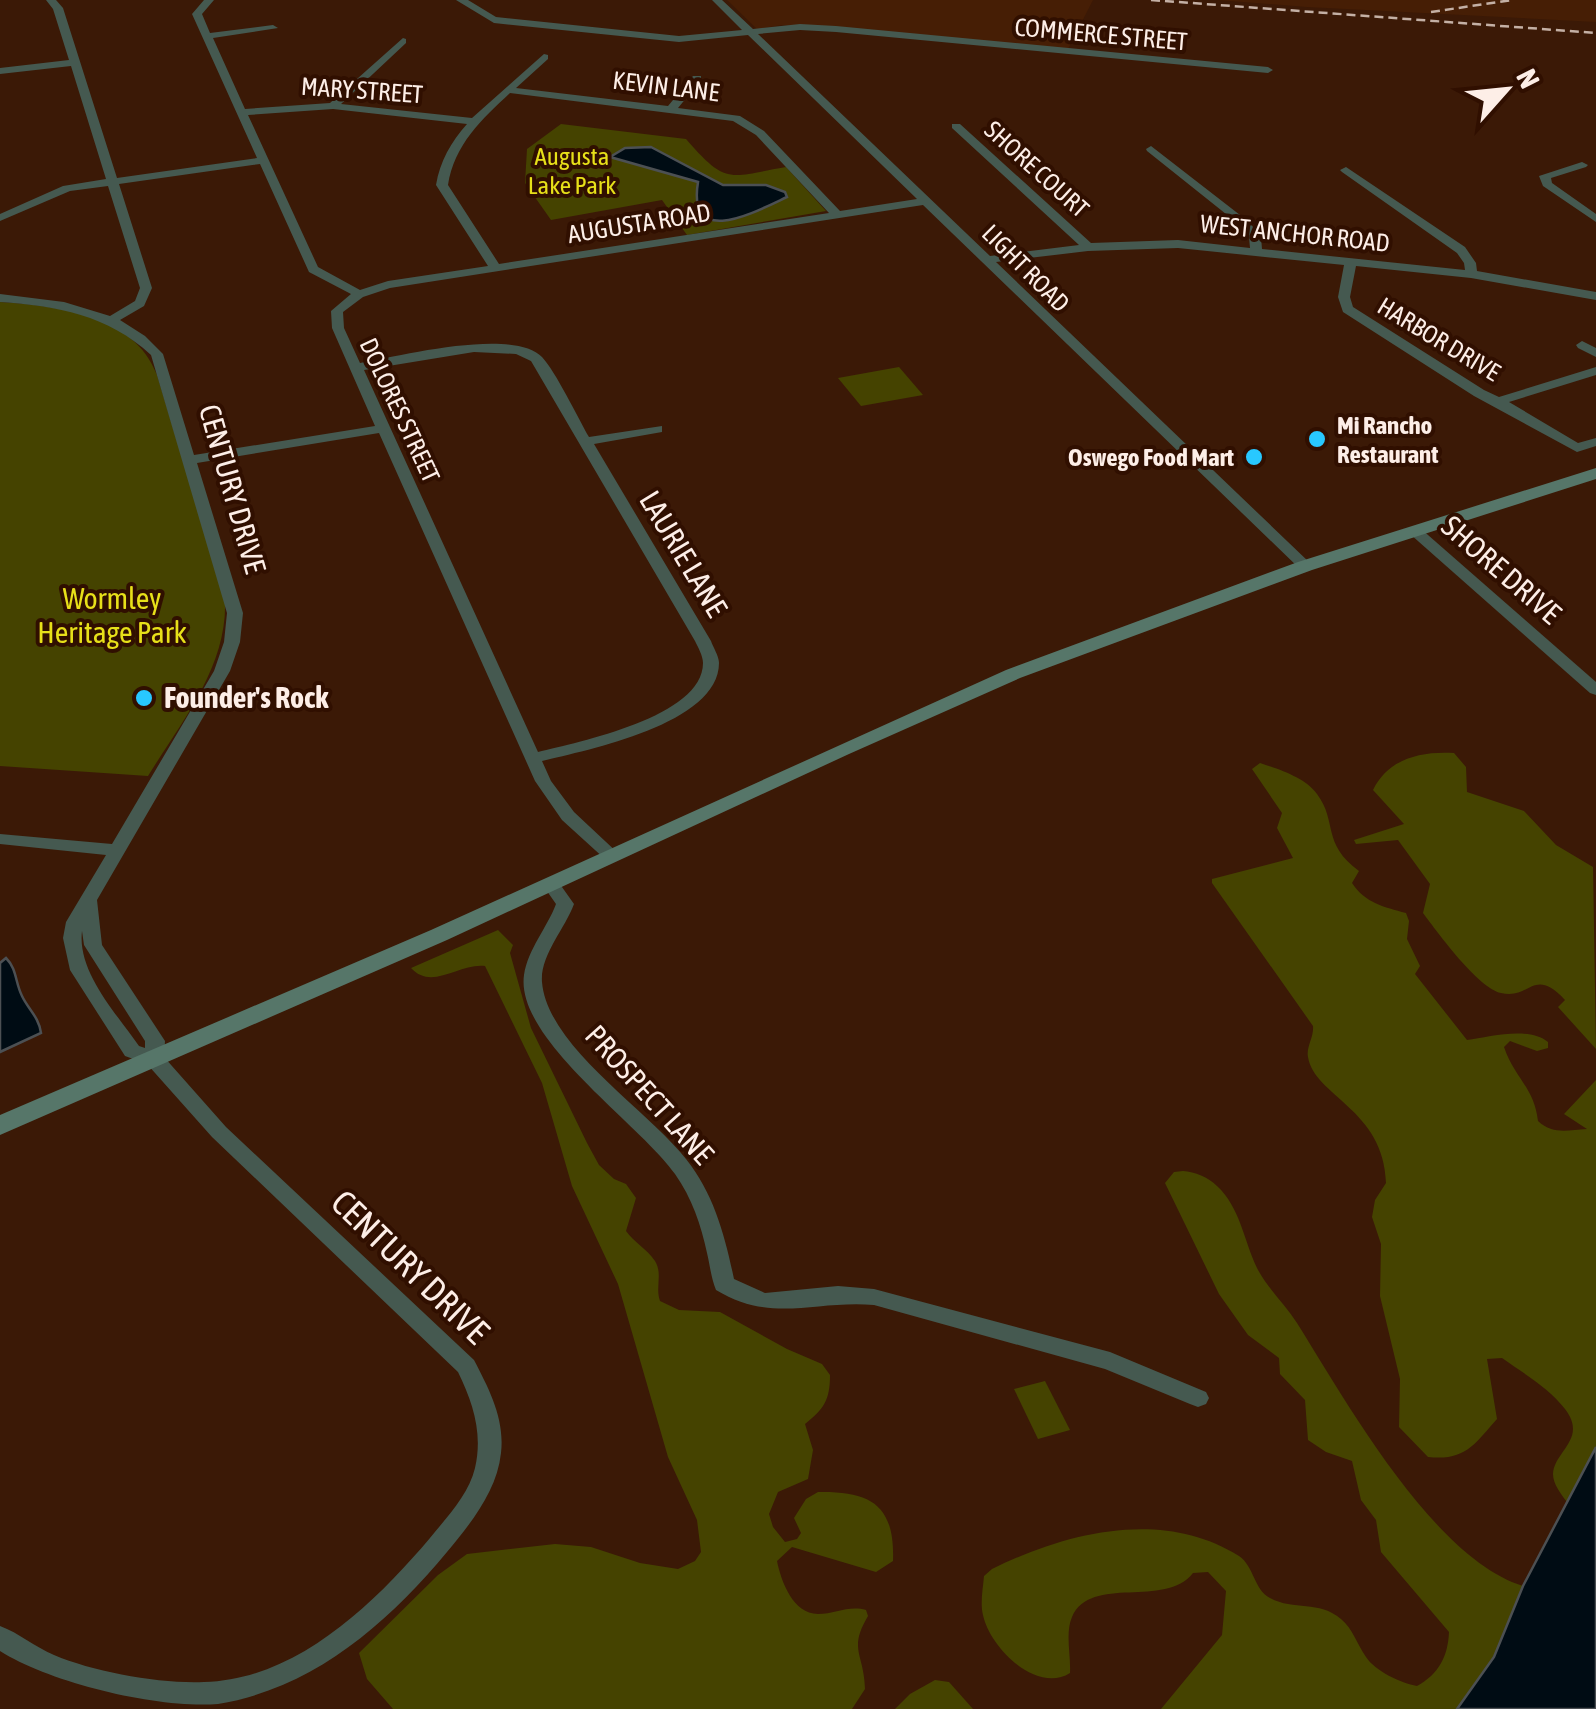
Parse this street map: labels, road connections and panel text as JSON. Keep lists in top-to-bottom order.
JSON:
{
  "streets": {
    "street": [
      "COMMERCE STREET",
      "KEVIN LANE",
      "MARY STREET",
      "SHORE COURT",
      "AUGUSTA ROAD",
      "WEST ANCHOR ROAD",
      "LIGHT ROAD",
      "HARBOR DRIVE",
      "DOLORES STREET",
      "CENTURY DRIVE",
      "LAURIE LANE",
      "SHORE DRIVE",
      "PROSPECT LANE"
    ]
  },
  "crossings": [
    ["COMMERCE STREET", "LIGHT ROAD"],
    ["KEVIN LANE", "AUGUSTA ROAD"],
    ["MARY STREET", "DOLORES STREET"],
    ["SHORE COURT", "WEST ANCHOR ROAD"],
    ["AUGUSTA ROAD", "LIGHT ROAD"],
    ["AUGUSTA ROAD", "DOLORES STREET"],
    ["WEST ANCHOR ROAD", "LIGHT ROAD"],
    ["WEST ANCHOR ROAD", "HARBOR DRIVE"],
    ["DOLORES STREET", "LAURIE LANE"]
  ],
  "parks": ["Augusta Lake Park", "Wormley Heritage Park"],
  "places": ["Mi Rancho Restaurant", "Oswego Food Mart", "Founder's Rock"],
  "north": "top right"
}
